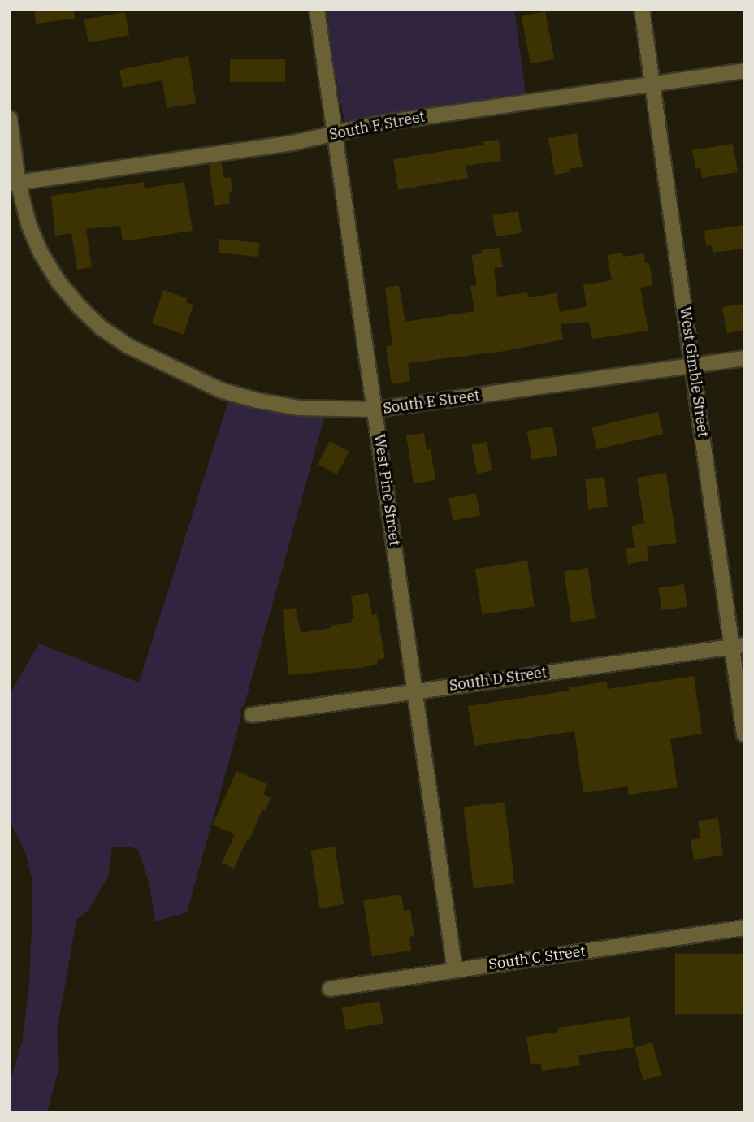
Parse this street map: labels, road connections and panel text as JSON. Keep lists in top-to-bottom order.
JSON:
{
  "streets": {
    "street": [
      "South F Street",
      "West Gimble Street",
      "South E Street",
      "West Pine Street",
      "South D Street",
      "South C Street"
    ]
  },
  "crossings": [
    ["South F Street", "West Gimble Street"],
    ["South F Street", "South E Street"],
    ["South F Street", "West Pine Street"],
    ["West Gimble Street", "South E Street"],
    ["West Gimble Street", "South D Street"],
    ["South E Street", "West Pine Street"],
    ["West Pine Street", "South D Street"],
    ["West Pine Street", "South C Street"]
  ]
}
